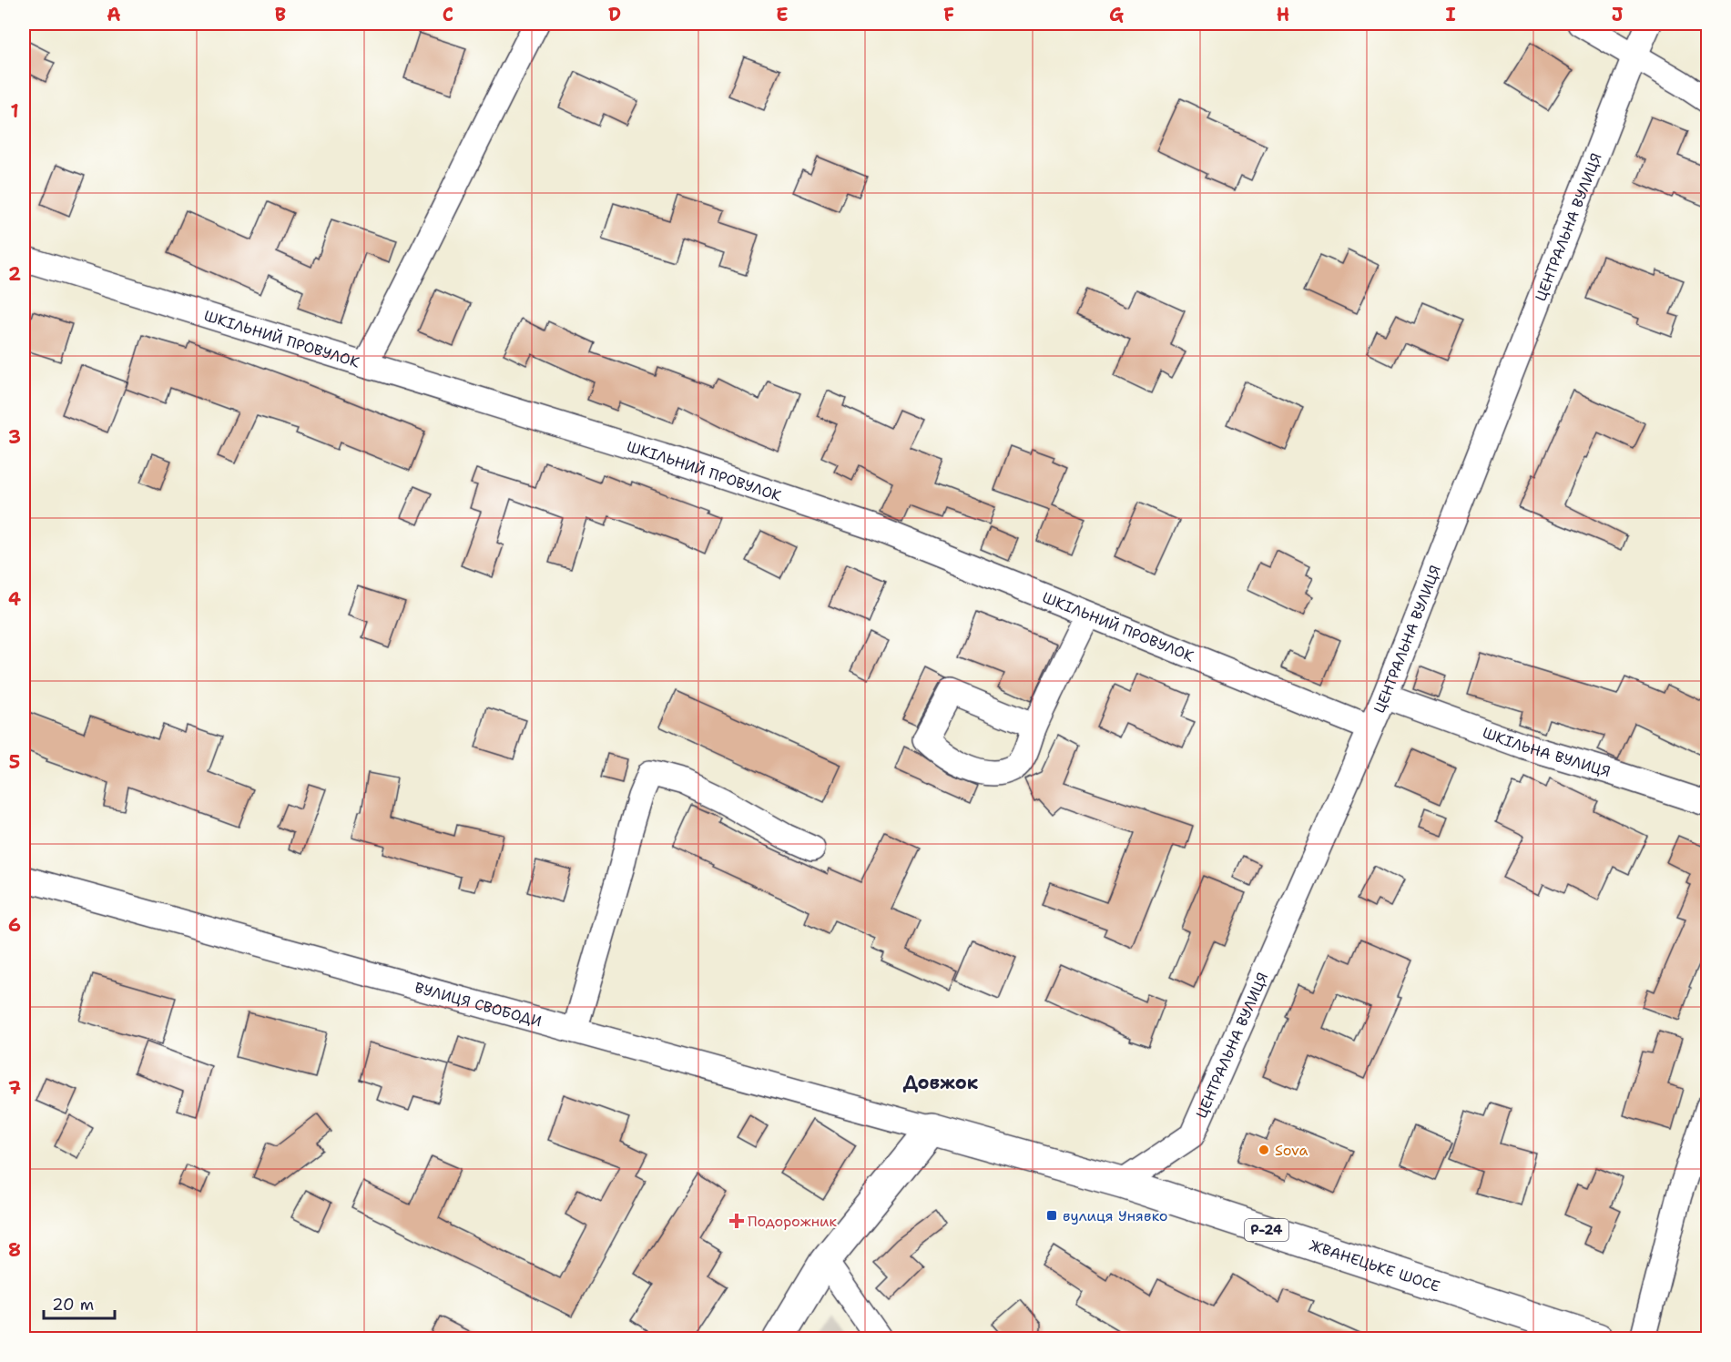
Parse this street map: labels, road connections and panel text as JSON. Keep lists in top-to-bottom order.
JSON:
{
  "streets": {
    "main road": ["Р-24", "ЖВАНЕЦЬКЕ ШОСЕ"],
    "street": [
      "ЦЕНТРАЛЬНА ВУЛИЦЯ",
      "ШКІЛЬНИЙ ПРОВУЛОК",
      "ШКІЛЬНА ВУЛИЦЯ",
      "ВУЛИЦЯ СВОБОДИ"
    ]
  },
  "crossings": [
    ["ЦЕНТРАЛЬНА ВУЛИЦЯ", "ШКІЛЬНИЙ ПРОВУЛОК"],
    ["ЦЕНТРАЛЬНА ВУЛИЦЯ", "ШКІЛЬНА ВУЛИЦЯ"],
    ["ЦЕНТРАЛЬНА ВУЛИЦЯ", "ЖВАНЕЦЬКЕ ШОСЕ"],
    ["ВУЛИЦЯ СВОБОДИ", "ЖВАНЕЦЬКЕ ШОСЕ"]
  ],
  "districts": ["Довжок"],
  "places": {
    "other": ["Sova"],
    "transit": ["вулиця Унявко"],
    "health": ["Подорожник"]
  },
  "scale_bar": "20 m",
  "grid": {
    "columns": [
      "A",
      "B",
      "C",
      "D",
      "E",
      "F",
      "G",
      "H",
      "I",
      "J"
    ],
    "rows": [
      "1",
      "2",
      "3",
      "4",
      "5",
      "6",
      "7",
      "8"
    ]
  }
}
